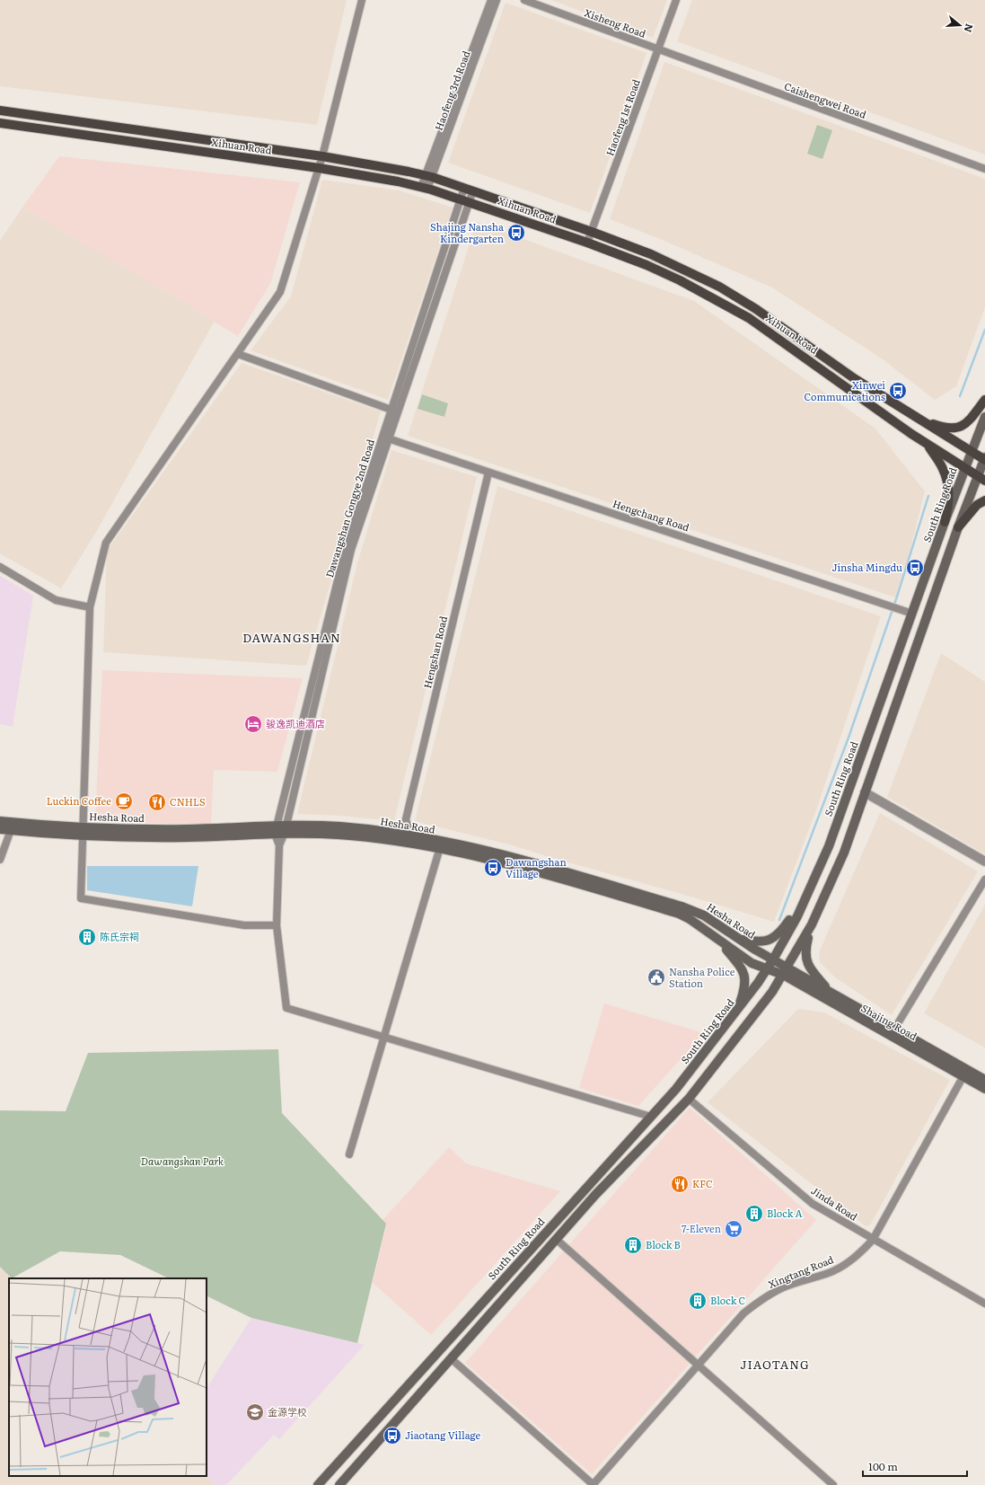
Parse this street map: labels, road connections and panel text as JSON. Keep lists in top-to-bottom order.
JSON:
{
  "streets": {
    "main road": [
      "Xihuan Road",
      "South Ring Road",
      "Hesha Road",
      "Shajing Road"
    ],
    "street": [
      "Xisheng Road",
      "Haofeng 3rd Road",
      "Caishengwei Road",
      "Haofeng 1st Road",
      "Dawangshan Gongye 2nd Road",
      "Hengchang Road",
      "Hengshan Road",
      "Jinda Road",
      "Xingtang Road"
    ]
  },
  "crossings": [
    ["Xisheng Road", "Caishengwei Road"],
    ["Xisheng Road", "Haofeng 1st Road"],
    ["Haofeng 3rd Road", "Xihuan Road"],
    ["Caishengwei Road", "Haofeng 1st Road"],
    ["Haofeng 1st Road", "Xihuan Road"],
    ["Xihuan Road", "South Ring Road"],
    ["Xihuan Road", "Dawangshan Gongye 2nd Road"],
    ["South Ring Road", "Hengchang Road"],
    ["South Ring Road", "Hesha Road"],
    ["Dawangshan Gongye 2nd Road", "Hengchang Road"],
    ["Dawangshan Gongye 2nd Road", "Hesha Road"],
    ["Hengchang Road", "Hengshan Road"],
    ["Hengshan Road", "Hesha Road"],
    ["Hesha Road", "Shajing Road"],
    ["Shajing Road", "Xingtang Road"],
    ["Jinda Road", "Xingtang Road"]
  ],
  "districts": ["DAWANGSHAN", "JIAOTANG"],
  "parks": ["Dawangshan Park"],
  "places": {
    "bus stop": [
      "Shajing Nansha Kindergarten",
      "Xinwei Communications",
      "Jinsha Mingdu",
      "Dawangshan Village",
      "Jiaotang Village"
    ],
    "hotel": ["骏逸凯迪酒店"],
    "cafe": ["Luckin Coffee"],
    "restaurant": ["CNHLS", "KFC"],
    "building": [
      "陈氏宗祠",
      "Block A",
      "Block B",
      "Block C"
    ],
    "public building": ["Nansha Police Station"],
    "supermarket": ["7-Eleven"],
    "school or university": ["金源学校"]
  },
  "scale_bar": "100 m",
  "north": "right"
}
